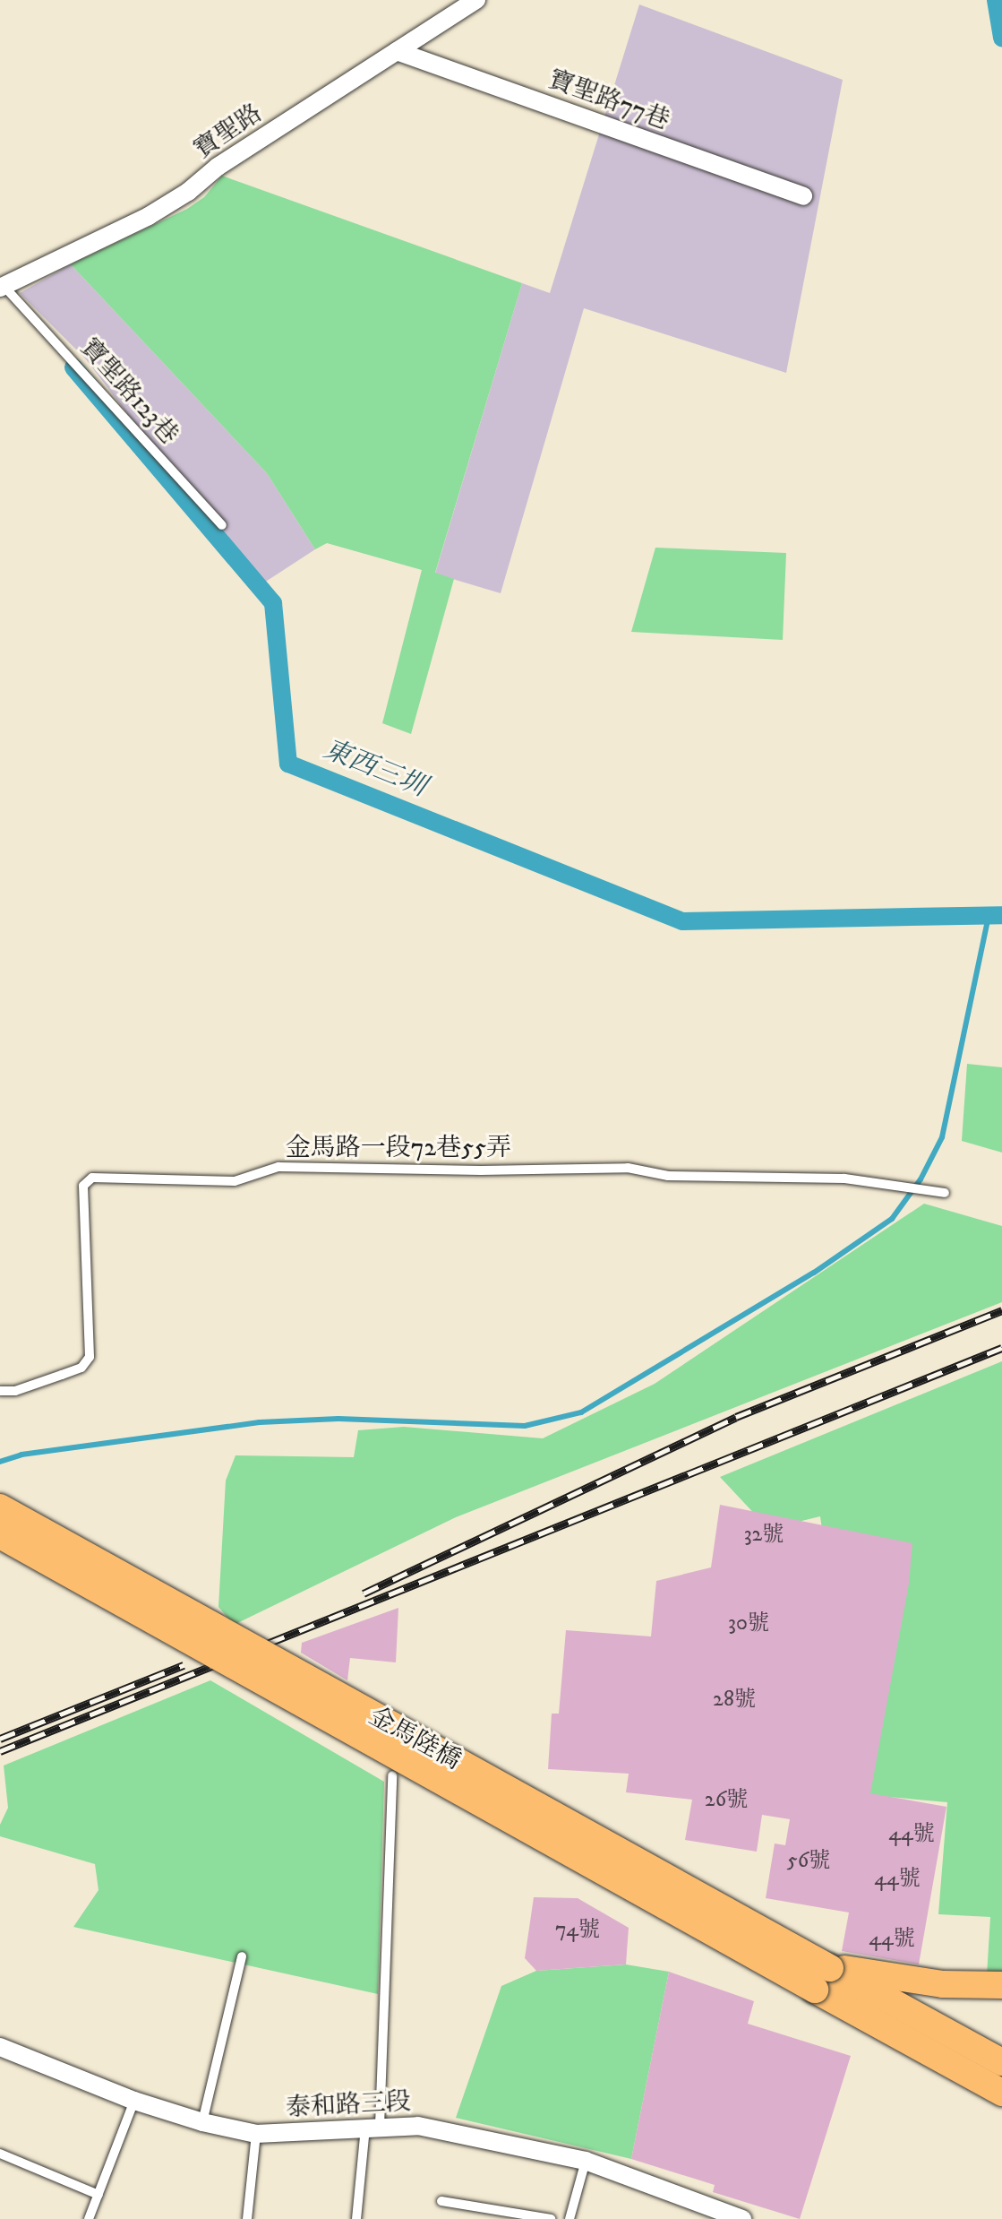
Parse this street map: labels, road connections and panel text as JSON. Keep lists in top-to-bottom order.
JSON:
{
  "streets": {
    "main road": ["金馬陸橋"],
    "street": ["寶聖路77巷", "寶聖路", "泰和路三段"],
    "lane": ["寶聖路123巷", "金馬路一段72巷55弄"]
  },
  "crossings": [
    ["寶聖路77巷", "寶聖路"],
    ["寶聖路", "寶聖路123巷"]
  ],
  "water": ["東西三圳"],
  "house_numbers": [
    "32號",
    "30號",
    "28號",
    "26號",
    "44號",
    "56號",
    "44號",
    "74號",
    "44號"
  ]
}
